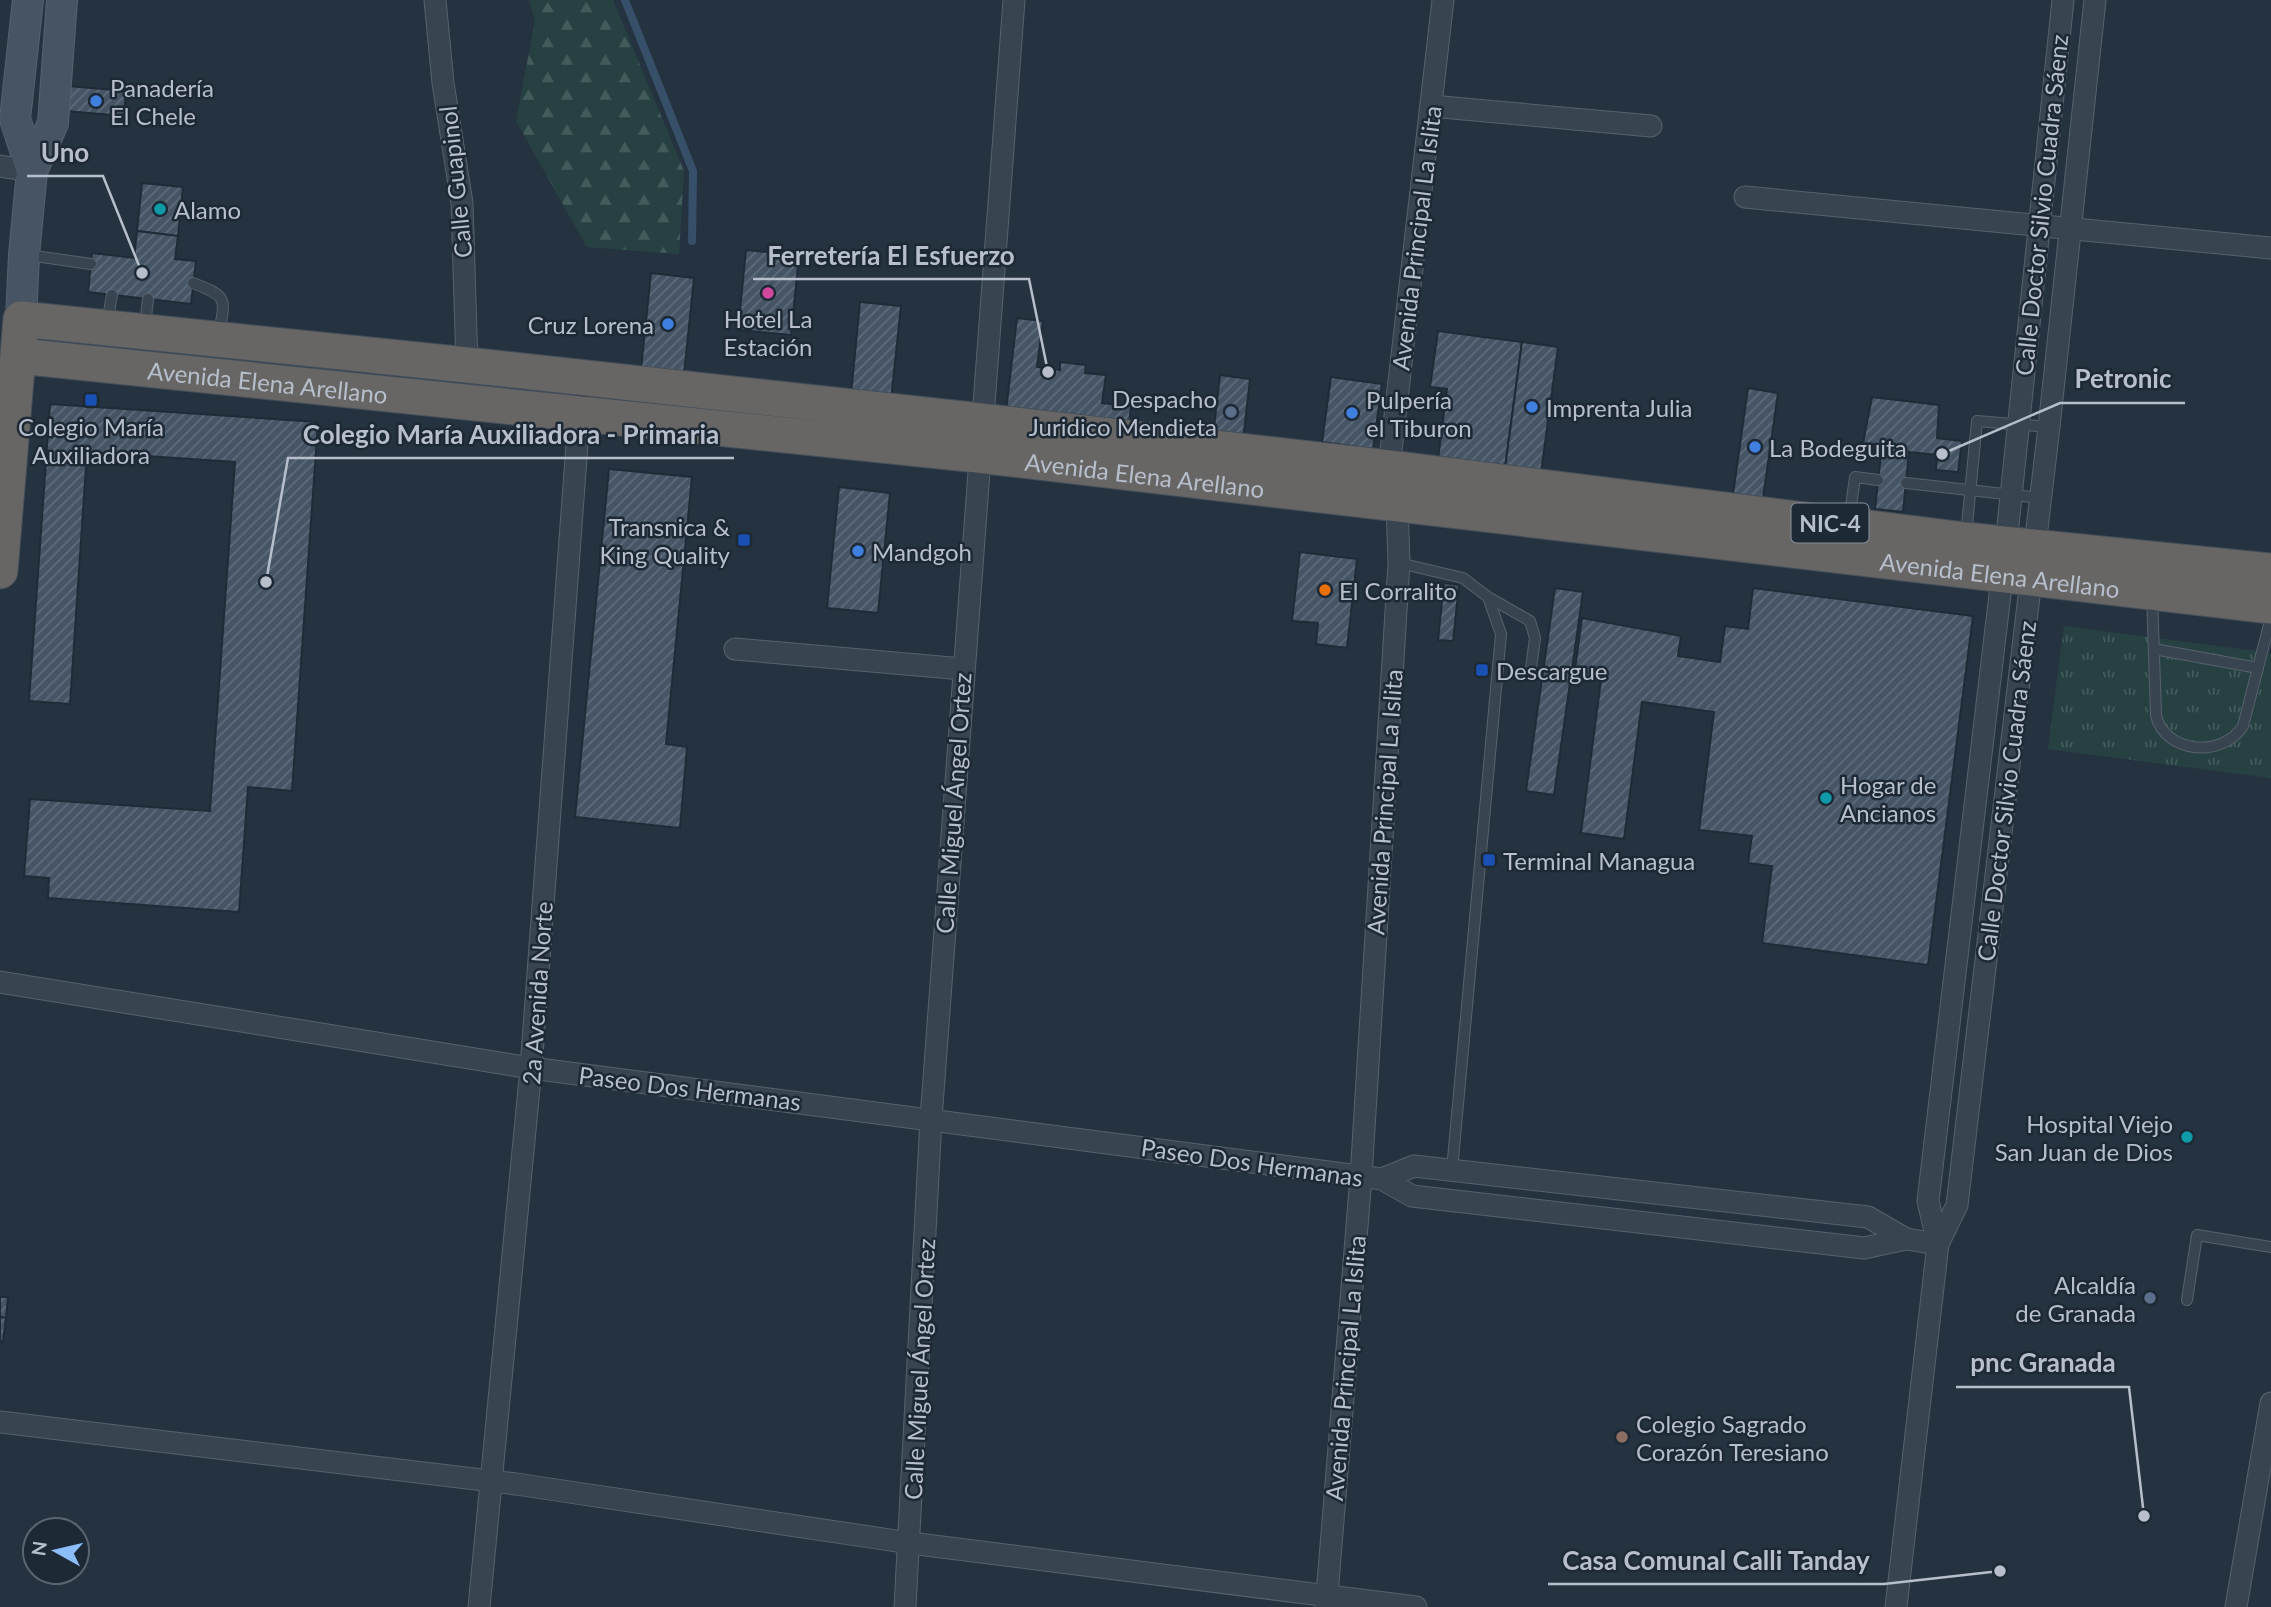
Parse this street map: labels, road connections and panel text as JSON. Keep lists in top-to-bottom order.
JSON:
{
  "streets": {
    "highway": ["Avenida Elena Arellano", "NIC-4"],
    "street": [
      "Calle Guapinol",
      "Calle Doctor Silvio Cuadra Sáenz",
      "Avenida Principal La Islita",
      "Calle Miguel Ángel Ortez",
      "2a Avenida Norte",
      "Paseo Dos Hermanas"
    ]
  },
  "crossings": [
    ["Calle Guapinol", "Avenida Elena Arellano"],
    ["Calle Doctor Silvio Cuadra Sáenz", "Avenida Elena Arellano"],
    ["Calle Doctor Silvio Cuadra Sáenz", "Paseo Dos Hermanas"],
    ["Avenida Principal La Islita", "Avenida Elena Arellano"],
    ["Avenida Principal La Islita", "Paseo Dos Hermanas"],
    ["Avenida Elena Arellano", "Calle Miguel Ángel Ortez"],
    ["Avenida Elena Arellano", "2a Avenida Norte"],
    ["Calle Miguel Ángel Ortez", "Paseo Dos Hermanas"],
    ["2a Avenida Norte", "Paseo Dos Hermanas"]
  ],
  "places": {
    "other": [
      "Panadería El Chele",
      "Alamo",
      "Uno",
      "Hotel La Estación",
      "Cruz Lorena",
      "Ferretería El Esfuerzo",
      "Imprenta Julia",
      "Despacho Juridico Mendieta",
      "Pulpería el Tiburon",
      "La Bodeguita",
      "Petronic",
      "Mandgoh",
      "Colegio María Auxiliadora - Primaria",
      "El Corralito",
      "Hogar de Ancianos",
      "Hospital Viejo San Juan de Dios",
      "Alcaldía de Granada",
      "Colegio Sagrado Corazón Teresiano",
      "pnc Granada",
      "Casa Comunal Calli Tanday"
    ],
    "transit": [
      "Colegio María Auxiliadora",
      "Transnica & King Quality",
      "Descargue",
      "Terminal Managua"
    ]
  },
  "north": "left"
}
